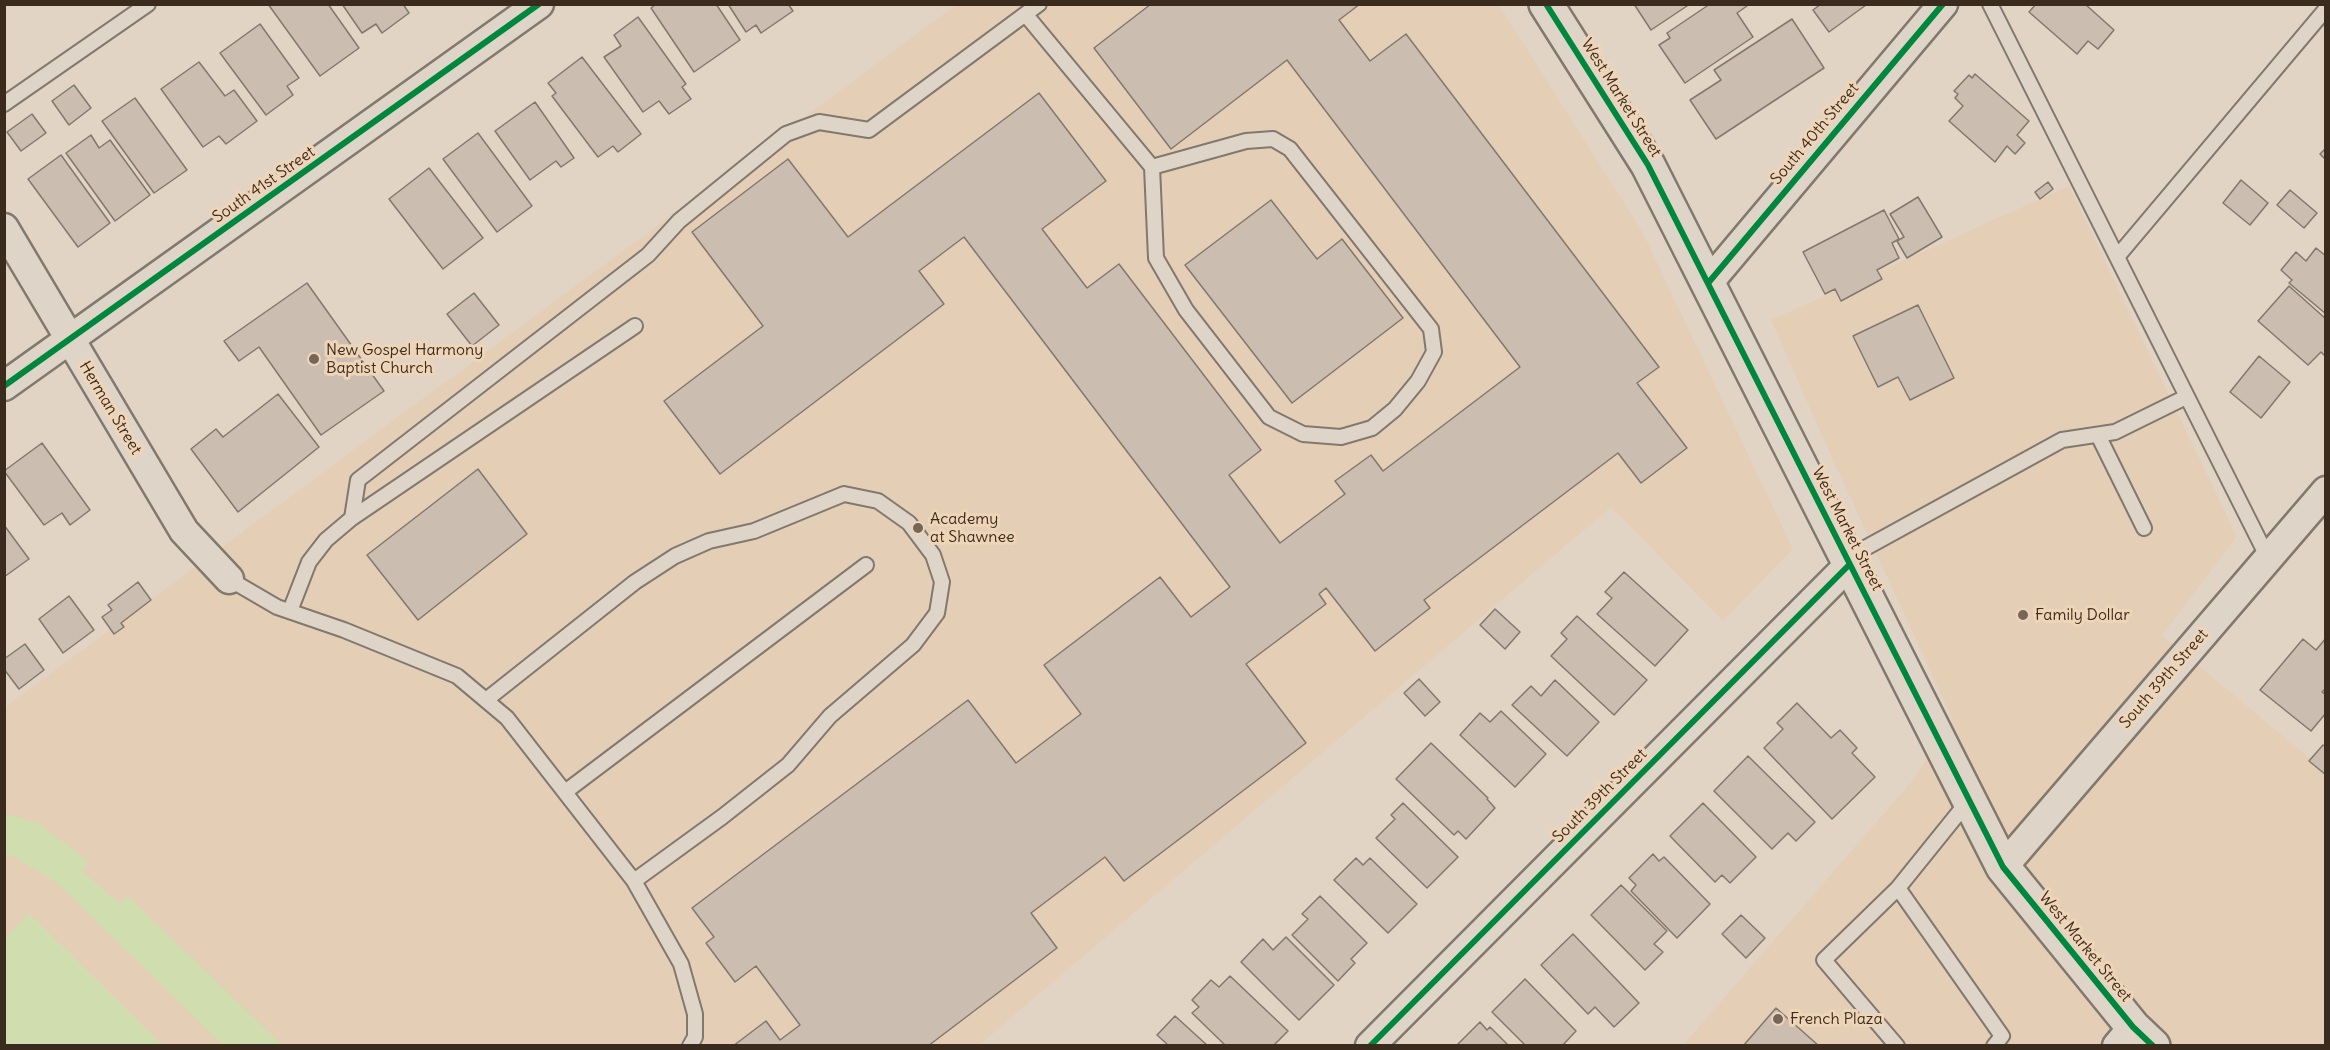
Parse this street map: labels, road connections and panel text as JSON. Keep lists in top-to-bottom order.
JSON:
{
  "streets": {
    "street": [
      "West Market Street",
      "South 40th Street",
      "South 41st Street",
      "Herman Street",
      "South 39th Street"
    ]
  },
  "crossings": [
    ["West Market Street", "South 40th Street"],
    ["West Market Street", "South 39th Street"],
    ["South 41st Street", "Herman Street"]
  ],
  "places": [
    "New Gospel Harmony Baptist Church",
    "Academy at Shawnee",
    "Family Dollar",
    "French Plaza"
  ]
}
